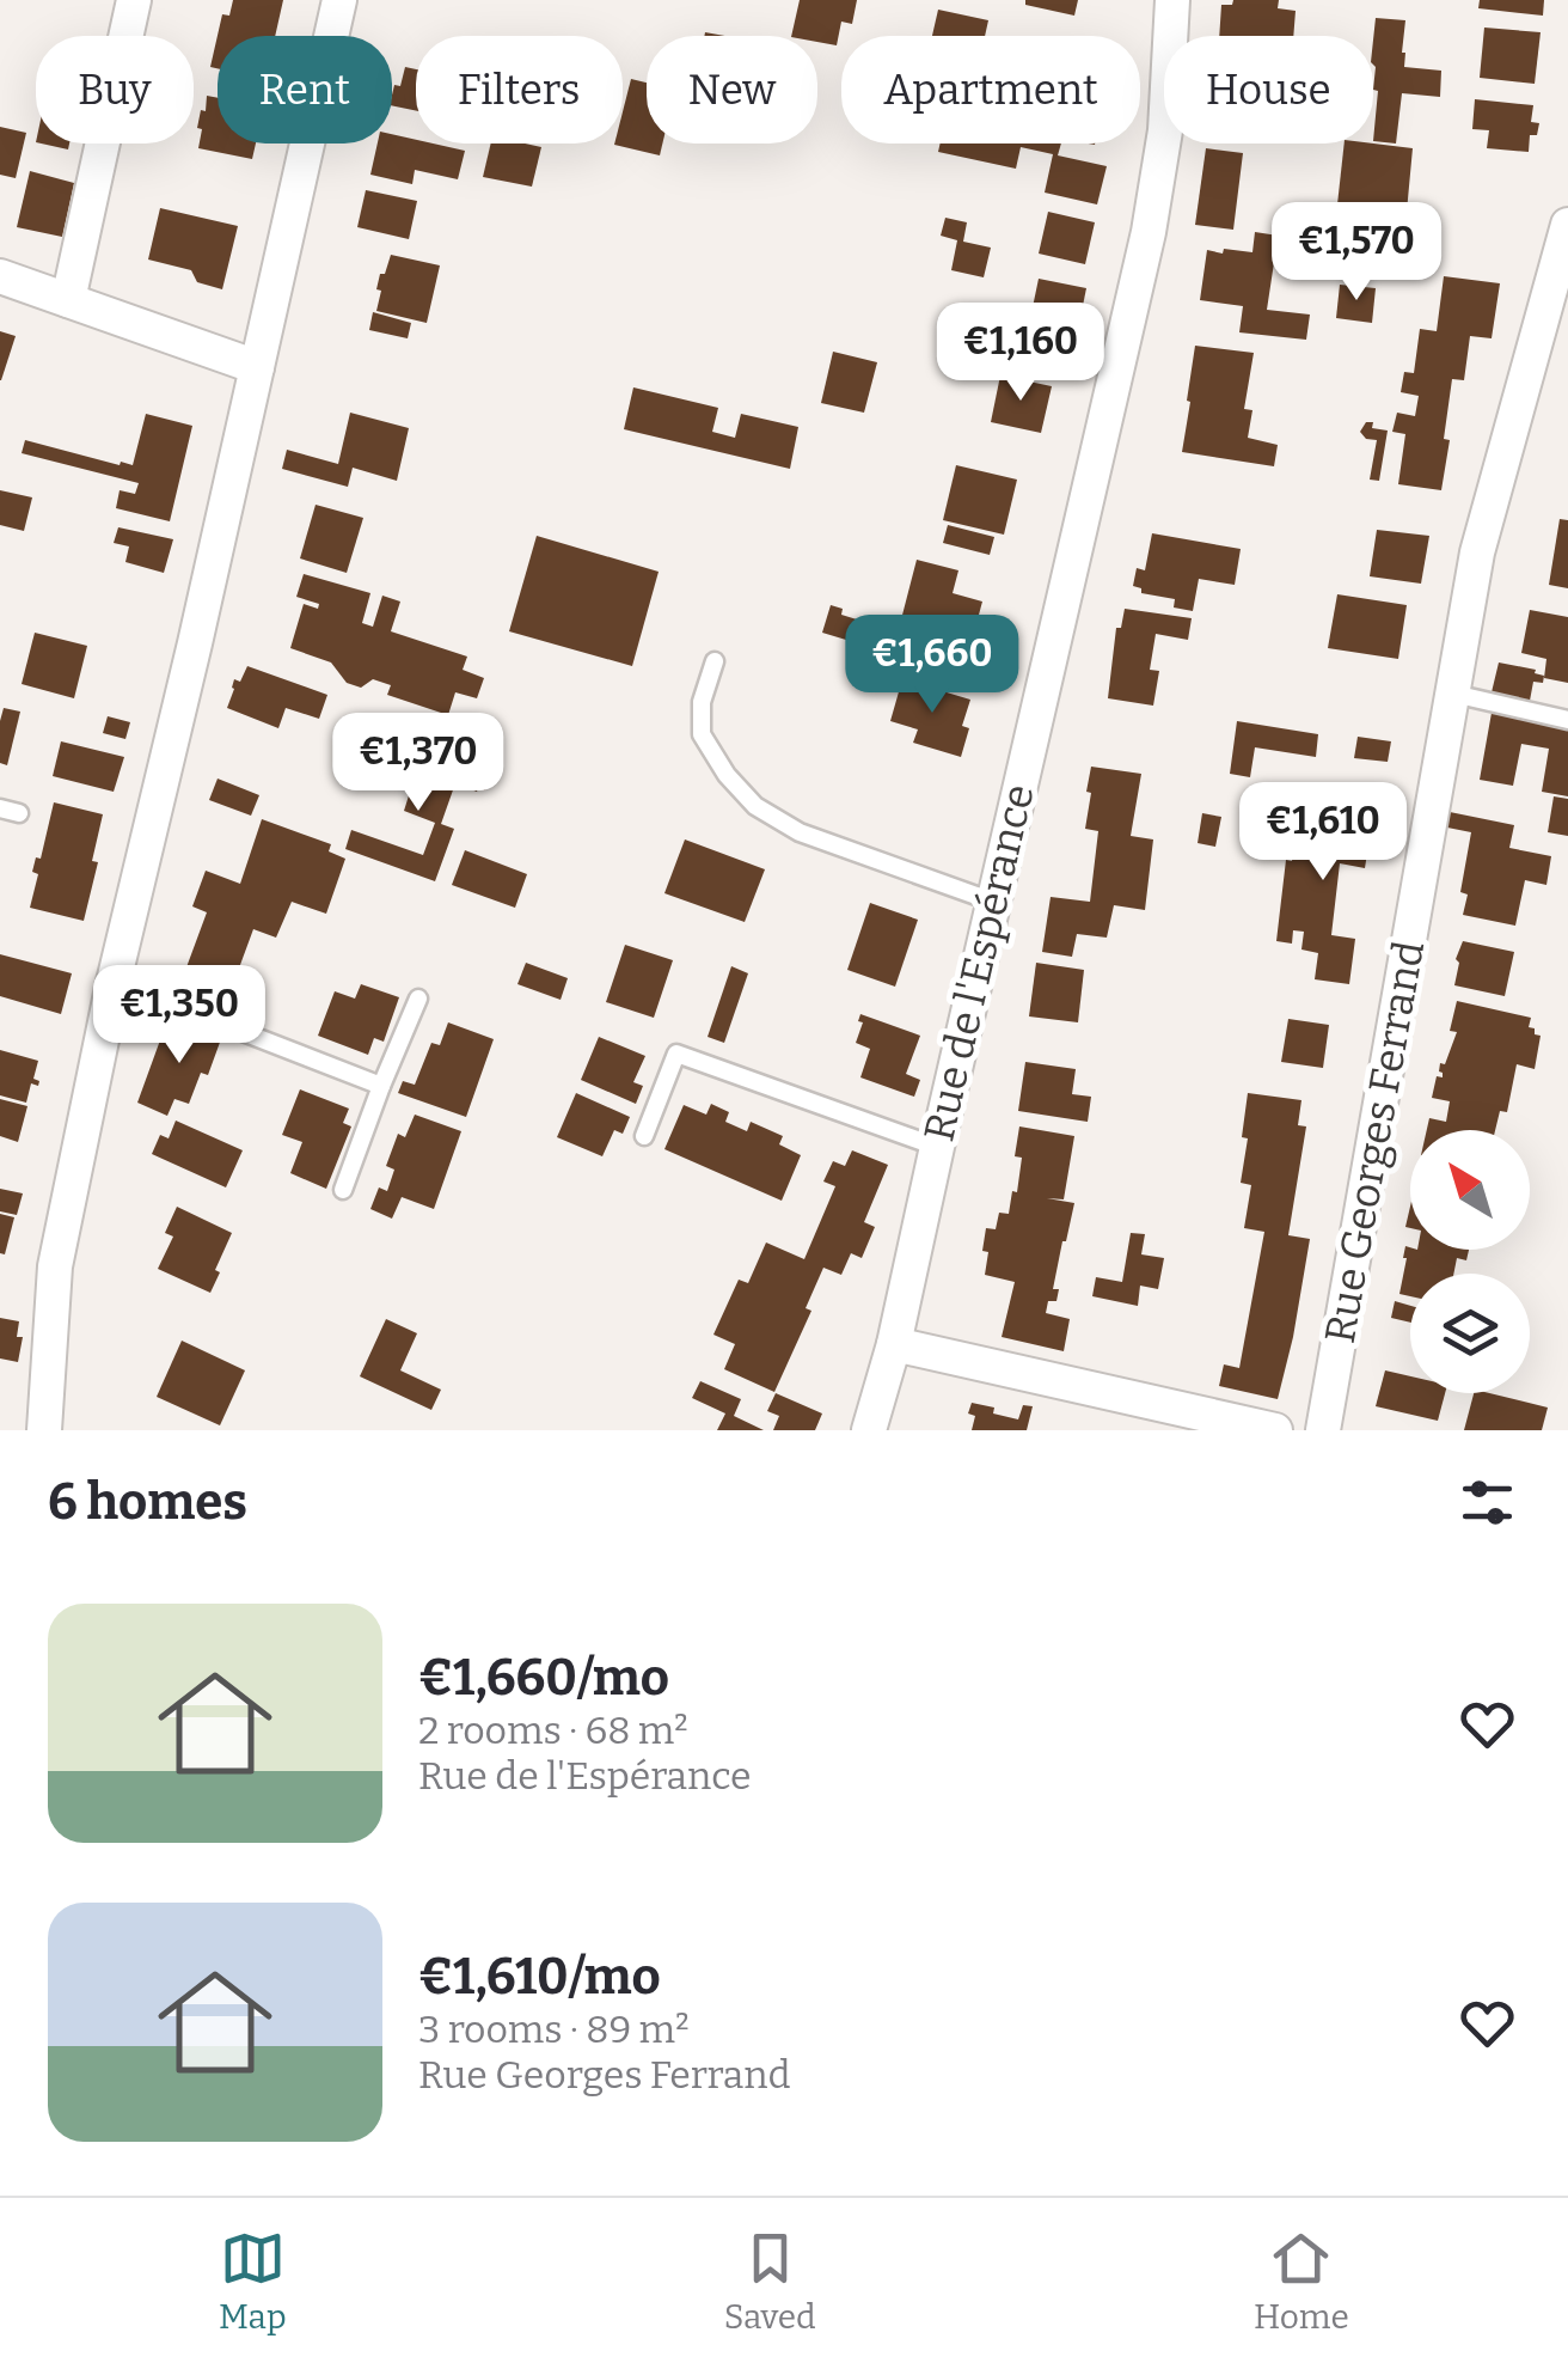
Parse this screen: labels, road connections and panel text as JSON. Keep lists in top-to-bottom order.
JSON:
{
  "streets": {
    "street": ["Rue de l'Espérance", "Rue Georges Ferrand"]
  },
  "north": "top left",
  "page": {
    "chip": [
      "Buy",
      "Rent",
      "Filters",
      "New",
      "Apartment",
      "House"
    ],
    "price": [
      "€1,570",
      "€1,160",
      "€1,660",
      "€1,370",
      "€1,610",
      "€1,350"
    ],
    "heading": "6 homes",
    "list": [
      {
        "name": "€1,660/mo",
        "note": "2 rooms · 68 m² · Rue de l'Espérance"
      },
      {
        "name": "€1,610/mo",
        "note": "3 rooms · 89 m² · Rue Georges Ferrand"
      }
    ],
    "tabs": ["Map", "Saved", "Home"]
  }
}
